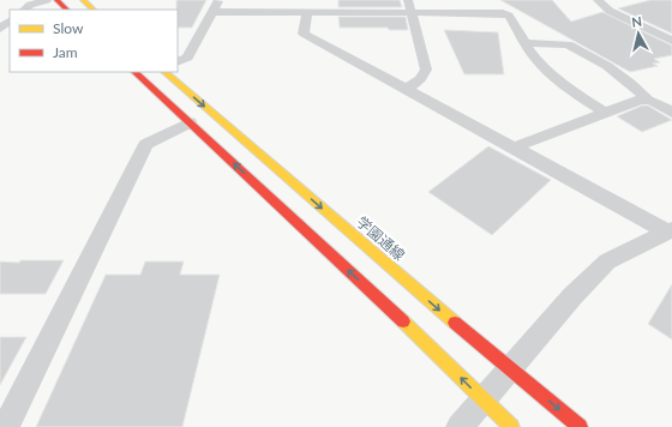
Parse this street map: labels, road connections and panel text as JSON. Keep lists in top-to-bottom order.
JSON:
{
  "streets": {
    "street": ["学園通線"]
  },
  "legend": ["Slow", "Jam"],
  "north": "top"
}
